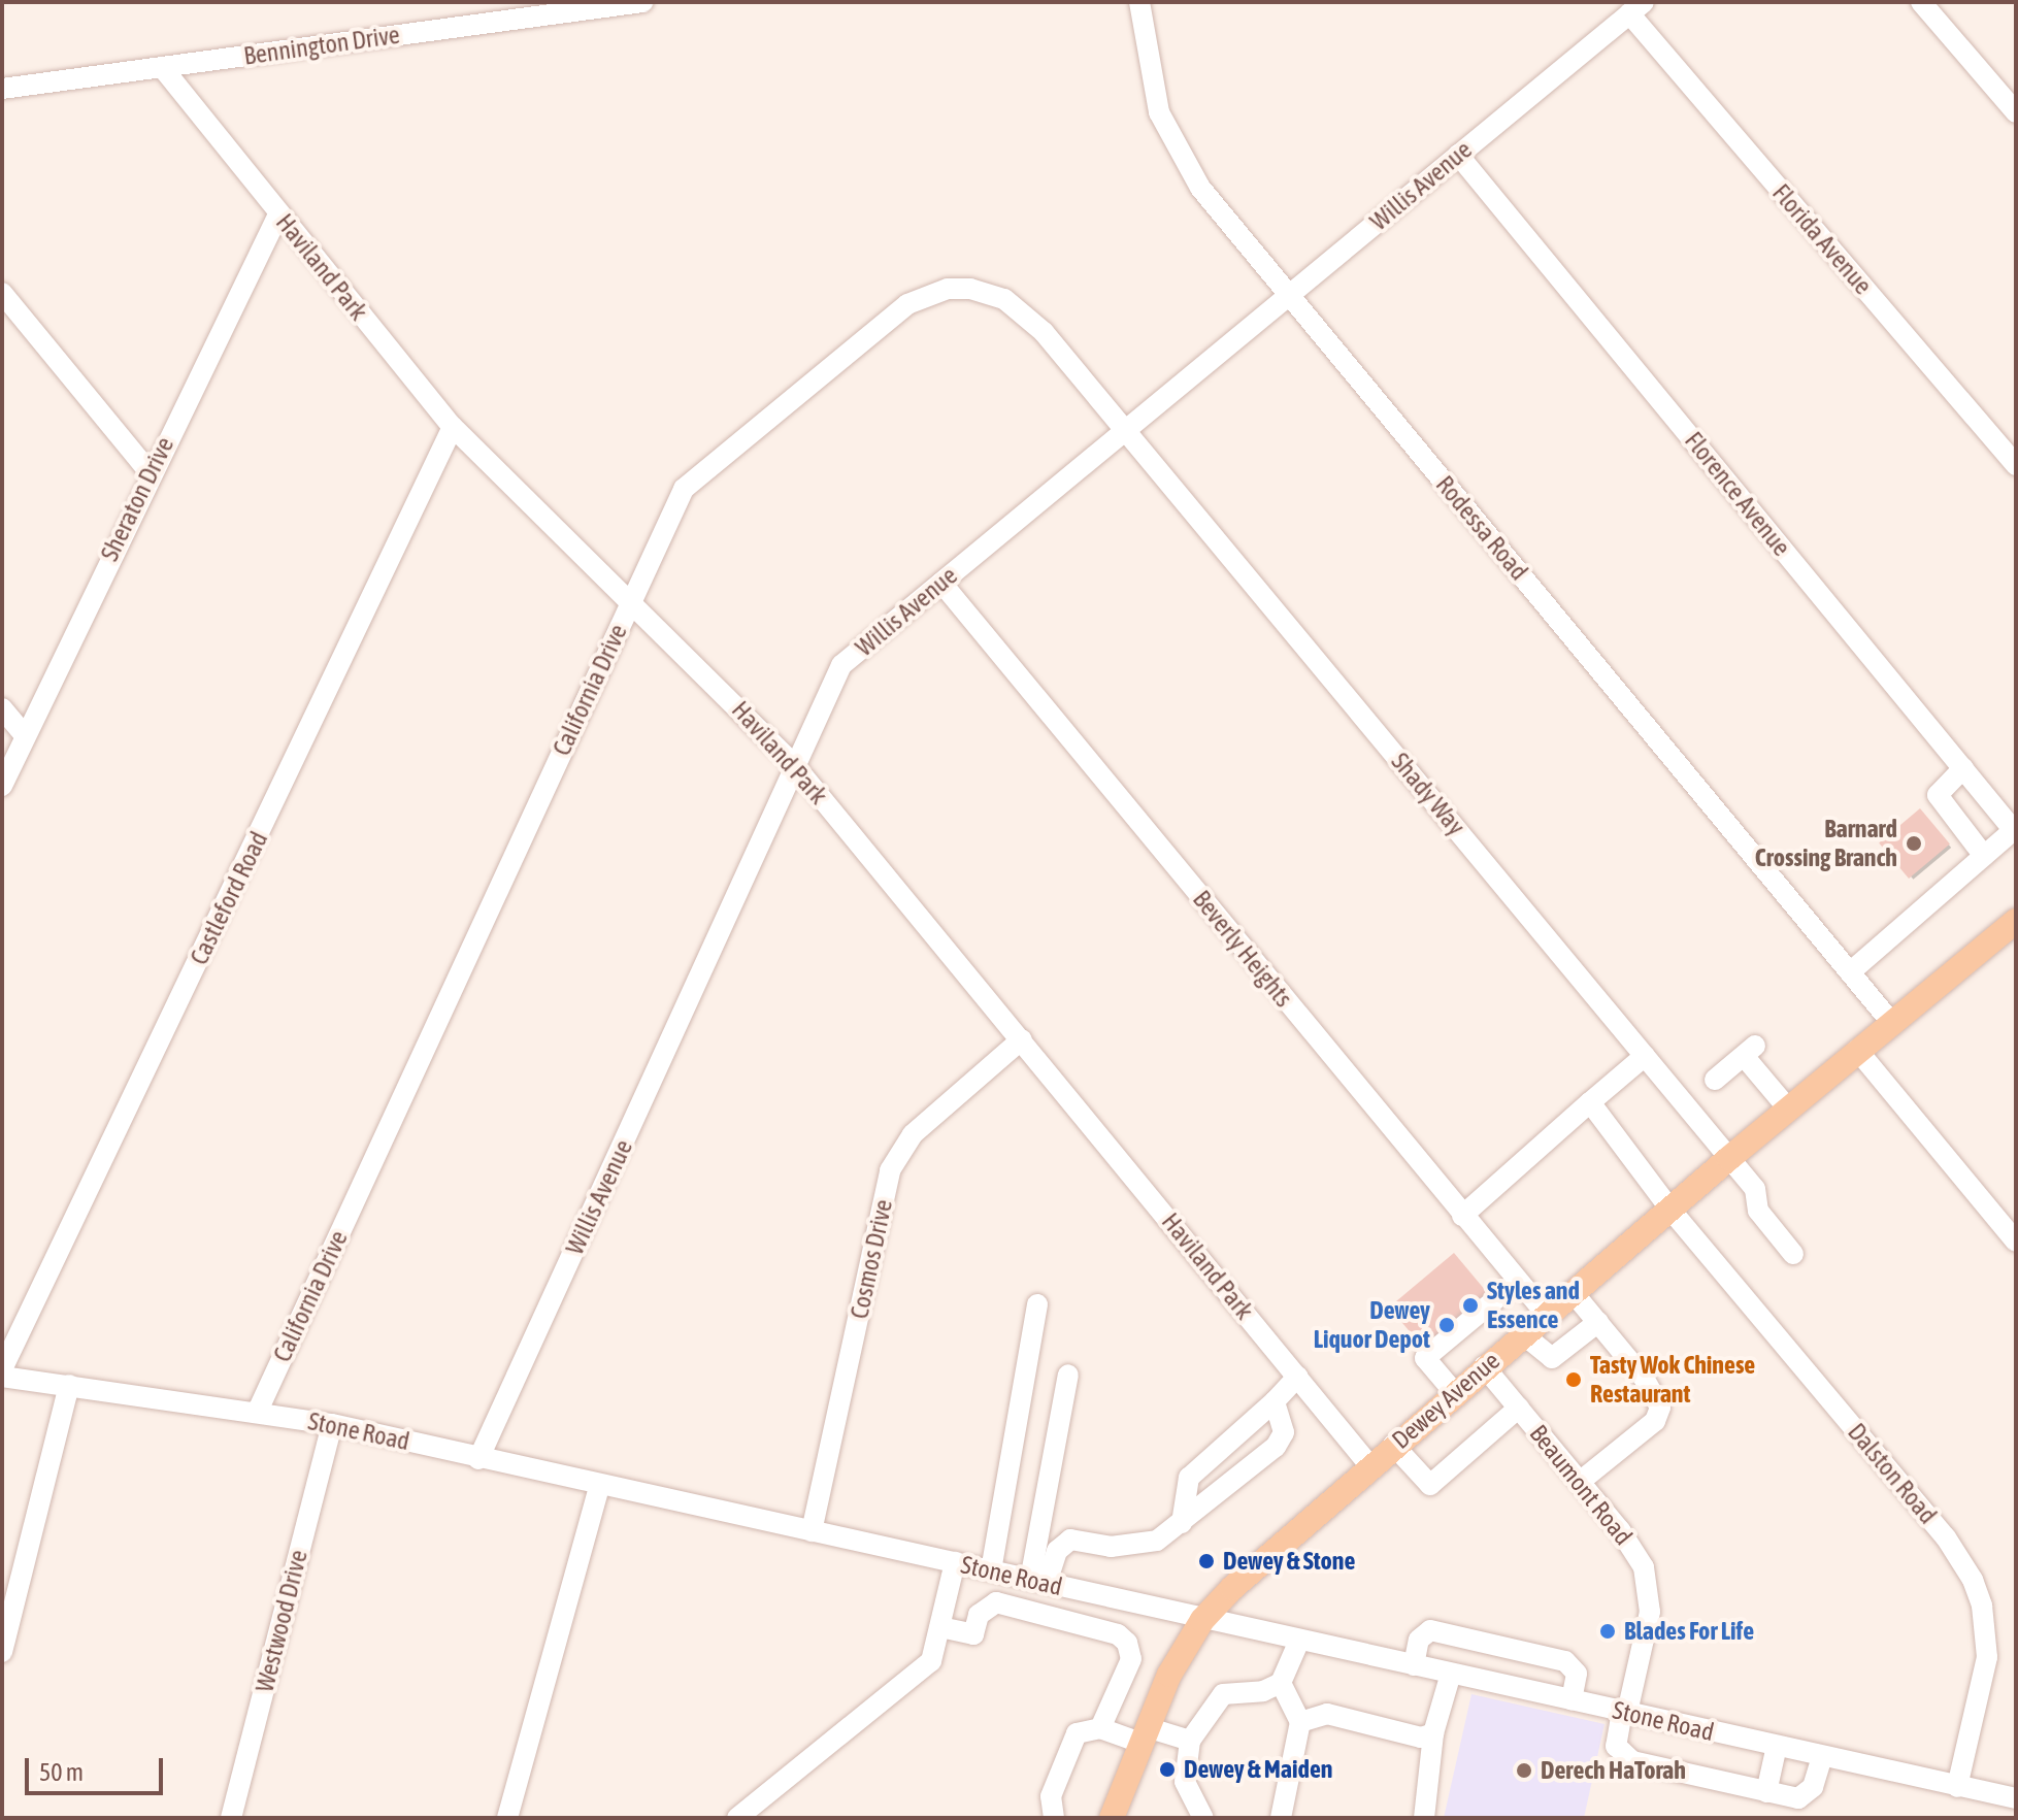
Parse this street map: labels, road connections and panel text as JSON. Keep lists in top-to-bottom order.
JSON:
{
  "streets": {
    "main road": ["Dewey Avenue"],
    "street": [
      "Bennington Drive",
      "Willis Avenue",
      "Florida Avenue",
      "Haviland Park",
      "Florence Avenue",
      "Sheraton Drive",
      "Rodessa Road",
      "California Drive",
      "Shady Way",
      "Castleford Road",
      "Beverly Heights",
      "Cosmos Drive",
      "Stone Road",
      "Dalston Road",
      "Beaumont Road",
      "Westwood Drive"
    ]
  },
  "crossings": [
    ["Bennington Drive", "Haviland Park"],
    ["Willis Avenue", "Florida Avenue"],
    ["Willis Avenue", "Haviland Park"],
    ["Willis Avenue", "Florence Avenue"],
    ["Willis Avenue", "Rodessa Road"],
    ["Willis Avenue", "California Drive"],
    ["Willis Avenue", "Shady Way"],
    ["Willis Avenue", "Beverly Heights"],
    ["Willis Avenue", "Stone Road"],
    ["Haviland Park", "Sheraton Drive"],
    ["Haviland Park", "California Drive"],
    ["Haviland Park", "Castleford Road"],
    ["Haviland Park", "Cosmos Drive"],
    ["Haviland Park", "Dewey Avenue"],
    ["Rodessa Road", "Dewey Avenue"],
    ["California Drive", "Shady Way"],
    ["California Drive", "Stone Road"],
    ["Shady Way", "Dewey Avenue"],
    ["Beverly Heights", "Dewey Avenue"],
    ["Cosmos Drive", "Stone Road"],
    ["Dewey Avenue", "Stone Road"],
    ["Dewey Avenue", "Dalston Road"],
    ["Dewey Avenue", "Beaumont Road"],
    ["Stone Road", "Dalston Road"],
    ["Stone Road", "Beaumont Road"],
    ["Stone Road", "Westwood Drive"]
  ],
  "places": [
    "Barnard Crossing Branch",
    "Styles and Essence",
    "Dewey Liquor Depot",
    "Tasty Wok Chinese Restaurant",
    "Dewey & Stone",
    "Blades For Life",
    "Dewey & Maiden",
    "Derech HaTorah"
  ],
  "scale_bar": "50 m"
}
